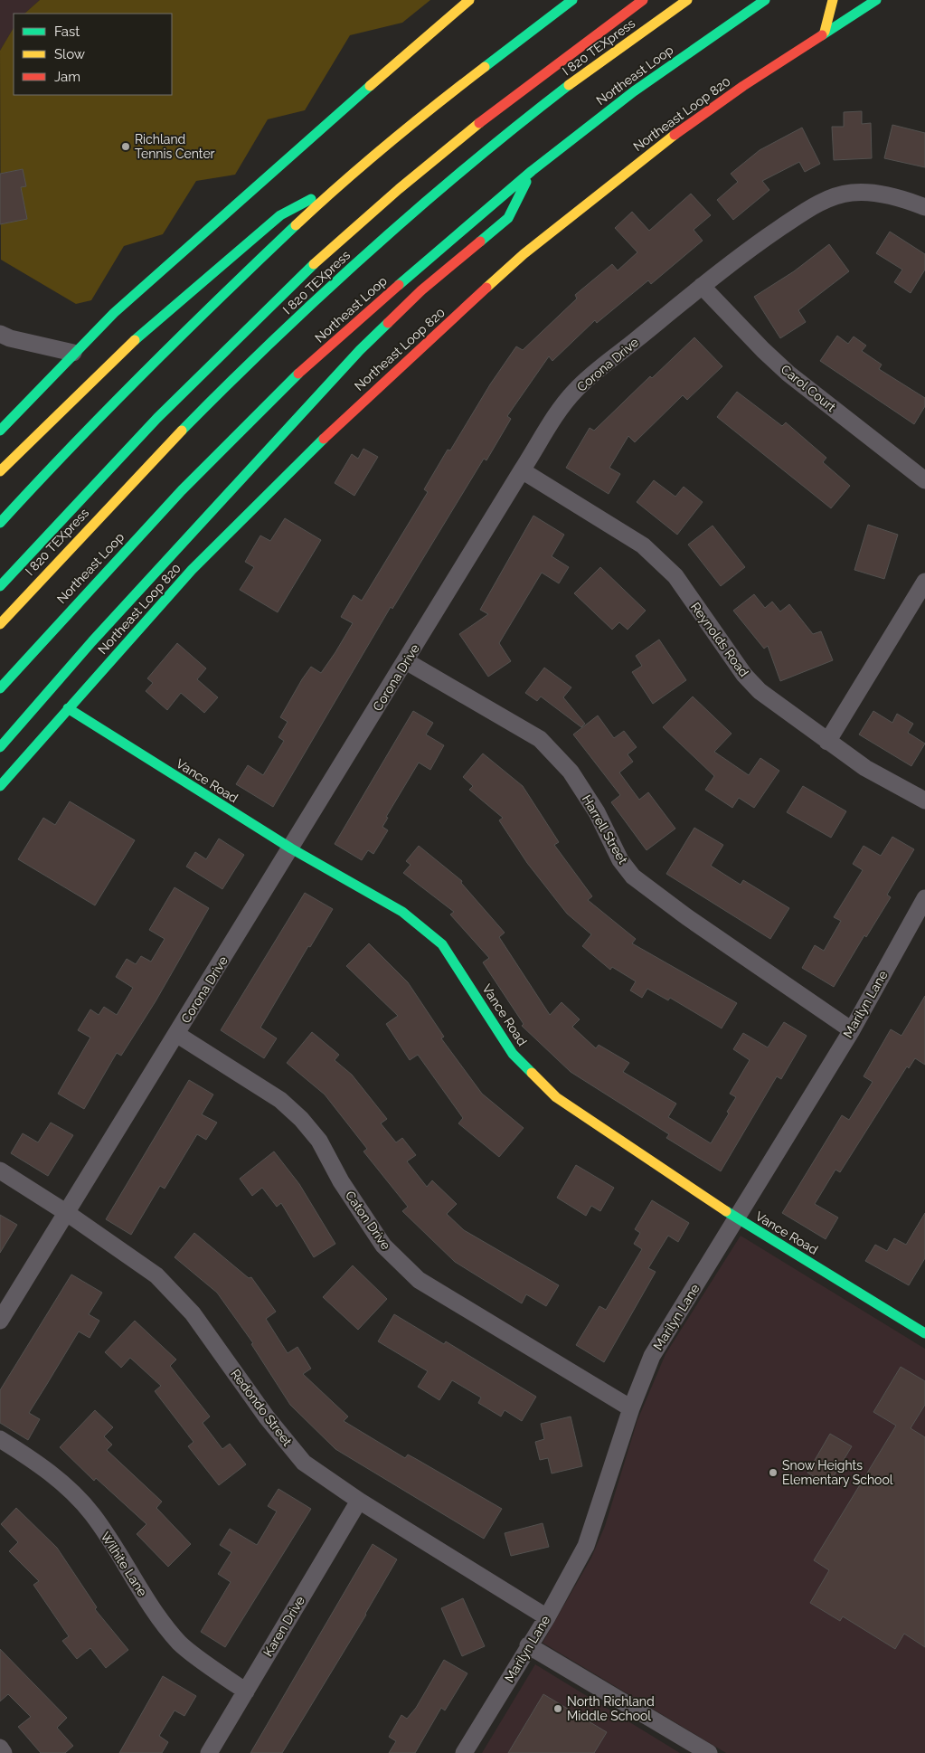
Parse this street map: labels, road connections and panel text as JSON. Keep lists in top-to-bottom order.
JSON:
{
  "streets": {
    "main road": [
      "I 820 TEXpress",
      "Northeast Loop",
      "Northeast Loop 820",
      "Vance Road"
    ],
    "street": [
      "Corona Drive",
      "Carol Court",
      "Reynolds Road",
      "Harrell Street",
      "Marilyn Lane",
      "Caton Drive",
      "Redondo Street",
      "Wilhite Lane",
      "Karen Drive"
    ]
  },
  "crossings": [
    ["Northeast Loop 820", "Vance Road"],
    ["Corona Drive", "Carol Court"],
    ["Corona Drive", "Reynolds Road"],
    ["Corona Drive", "Vance Road"],
    ["Corona Drive", "Harrell Street"],
    ["Corona Drive", "Caton Drive"],
    ["Corona Drive", "Redondo Street"],
    ["Vance Road", "Marilyn Lane"],
    ["Harrell Street", "Marilyn Lane"],
    ["Marilyn Lane", "Caton Drive"],
    ["Marilyn Lane", "Redondo Street"],
    ["Redondo Street", "Karen Drive"],
    ["Wilhite Lane", "Karen Drive"]
  ],
  "places": ["Richland Tennis Center", "Snow Heights Elementary School", "North Richland Middle School"],
  "legend": ["Fast", "Slow", "Jam"]
}
